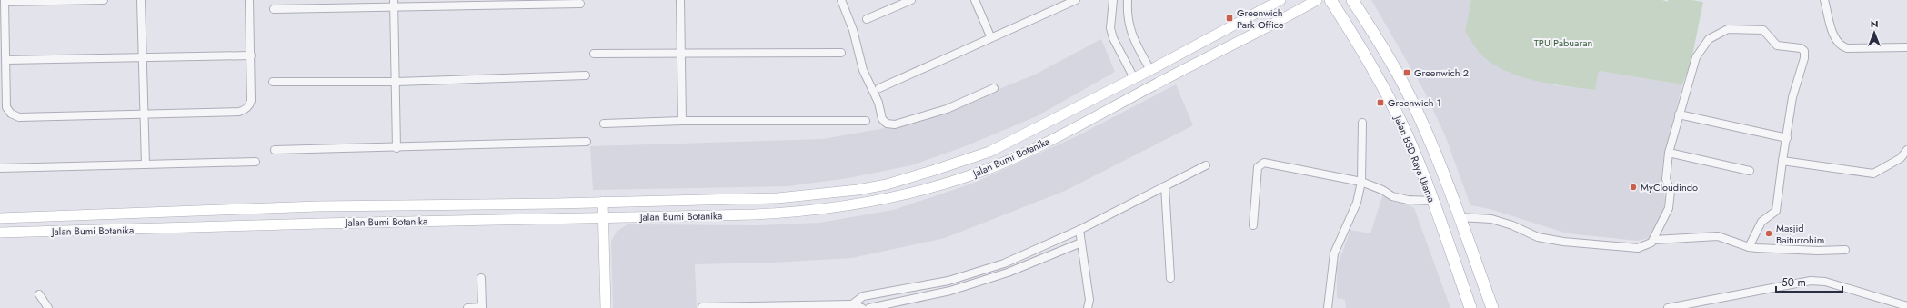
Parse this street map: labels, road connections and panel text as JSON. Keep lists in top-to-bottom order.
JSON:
{
  "streets": {
    "main road": ["Jalan Bumi Botanika", "Jalan BSD Raya Utama"]
  },
  "parks": ["TPU Pabuaran"],
  "places": {
    "transit": ["Greenwich Park Office", "Greenwich 2", "Greenwich 1"],
    "other": ["MyCloudindo", "Masjid Baiturrohim"]
  },
  "scale_bar": "50 m",
  "north": "top"
}
